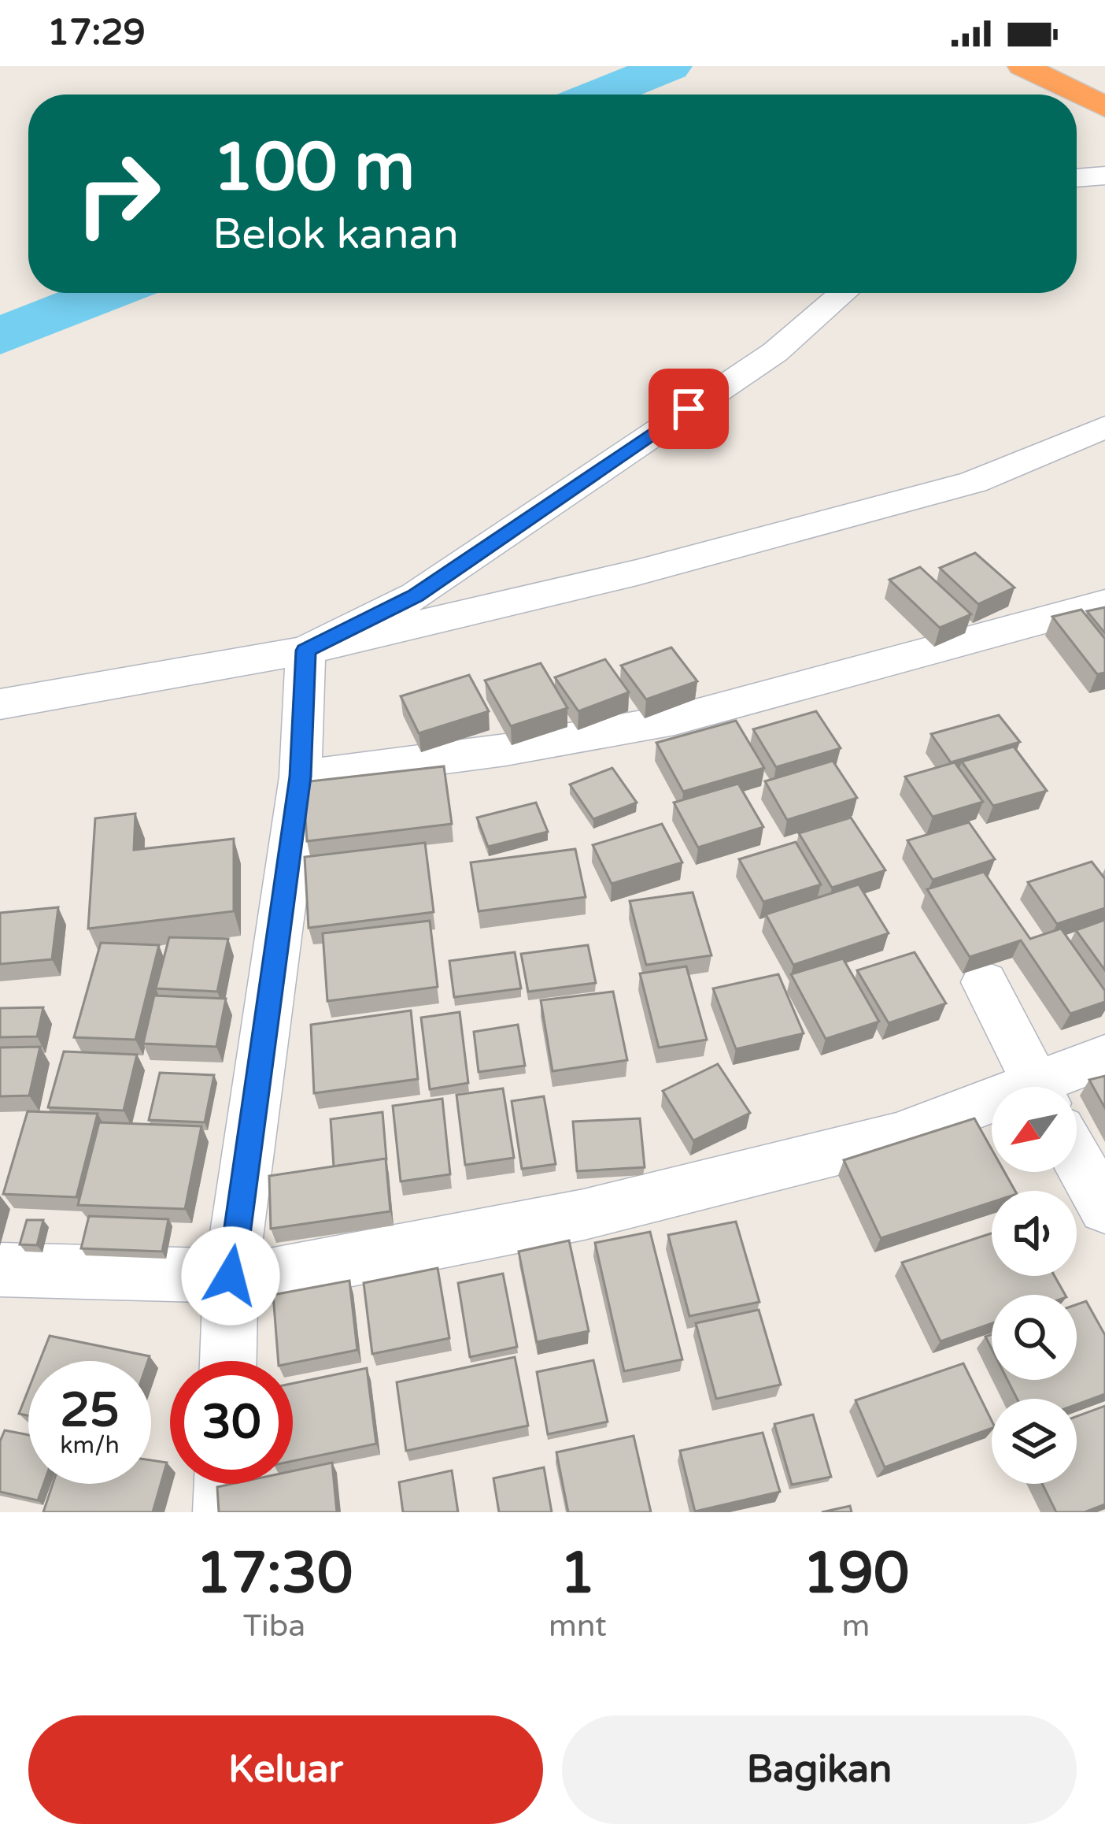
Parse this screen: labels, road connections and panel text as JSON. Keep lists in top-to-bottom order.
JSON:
{
  "north": "bottom left",
  "page": {
    "status": "17:29",
    "turn": ["100 m", "Belok kanan"],
    "speed": "25 km/h",
    "limit": "30",
    "eta": [
      "17:30",
      "Tiba",
      "1",
      "mnt",
      "190",
      "m"
    ],
    "buttons": ["Keluar", "Bagikan"]
  }
}
